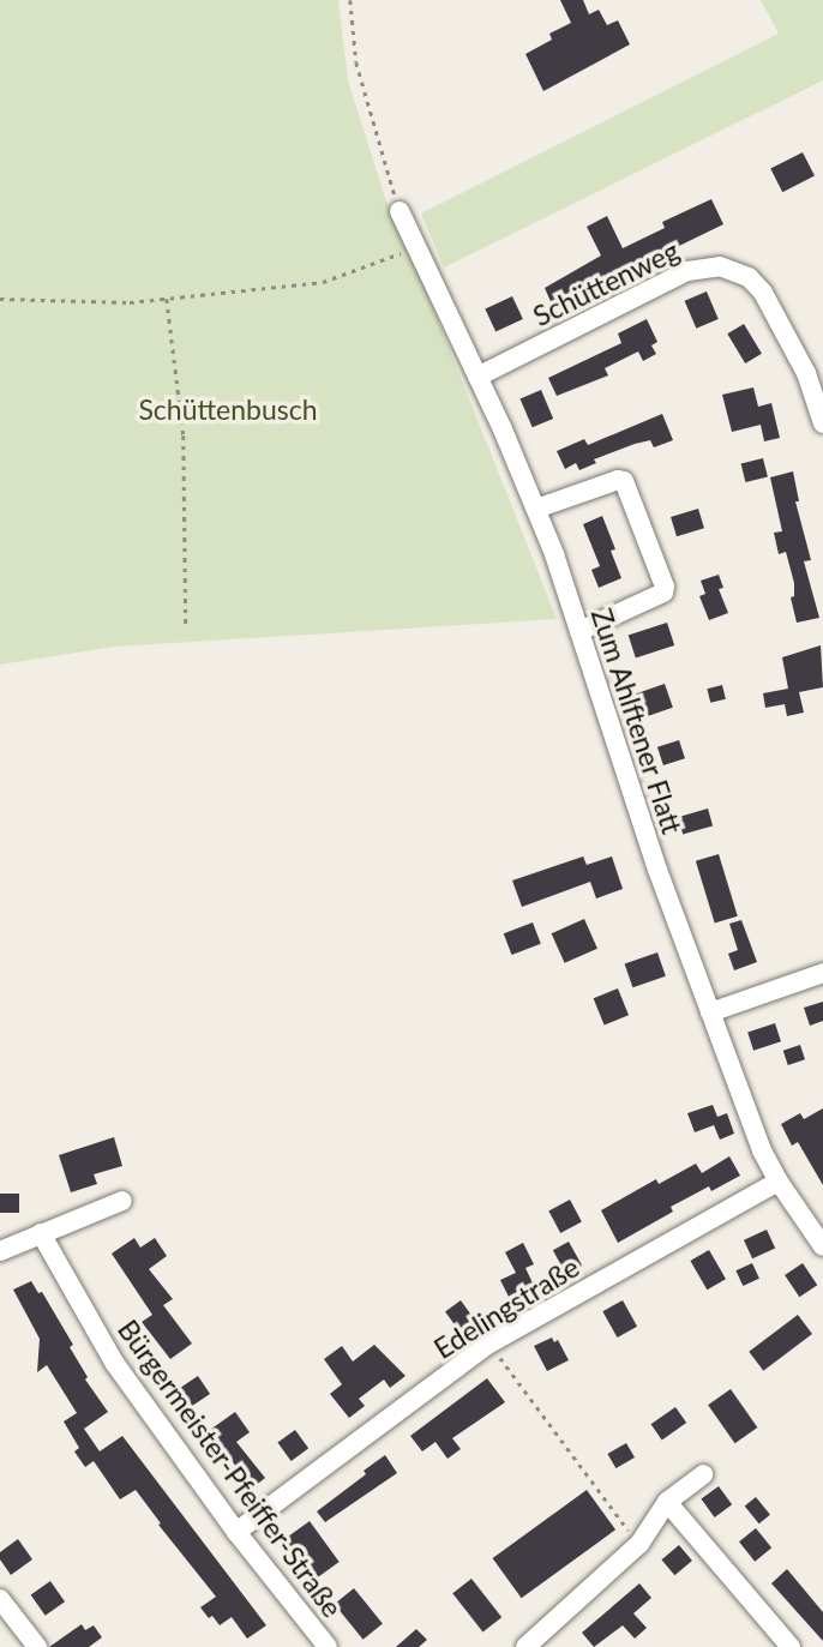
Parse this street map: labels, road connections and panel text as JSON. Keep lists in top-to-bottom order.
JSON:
{
  "streets": {
    "street": [
      "Schüttenweg",
      "Zum Ahlftener Flatt",
      "Edelingstraße",
      "Bürgermeister-Pfeiffer-Straße"
    ]
  },
  "crossings": [
    ["Schüttenweg", "Zum Ahlftener Flatt"],
    ["Zum Ahlftener Flatt", "Edelingstraße"],
    ["Edelingstraße", "Bürgermeister-Pfeiffer-Straße"]
  ],
  "parks": ["Schüttenbusch"]
}
